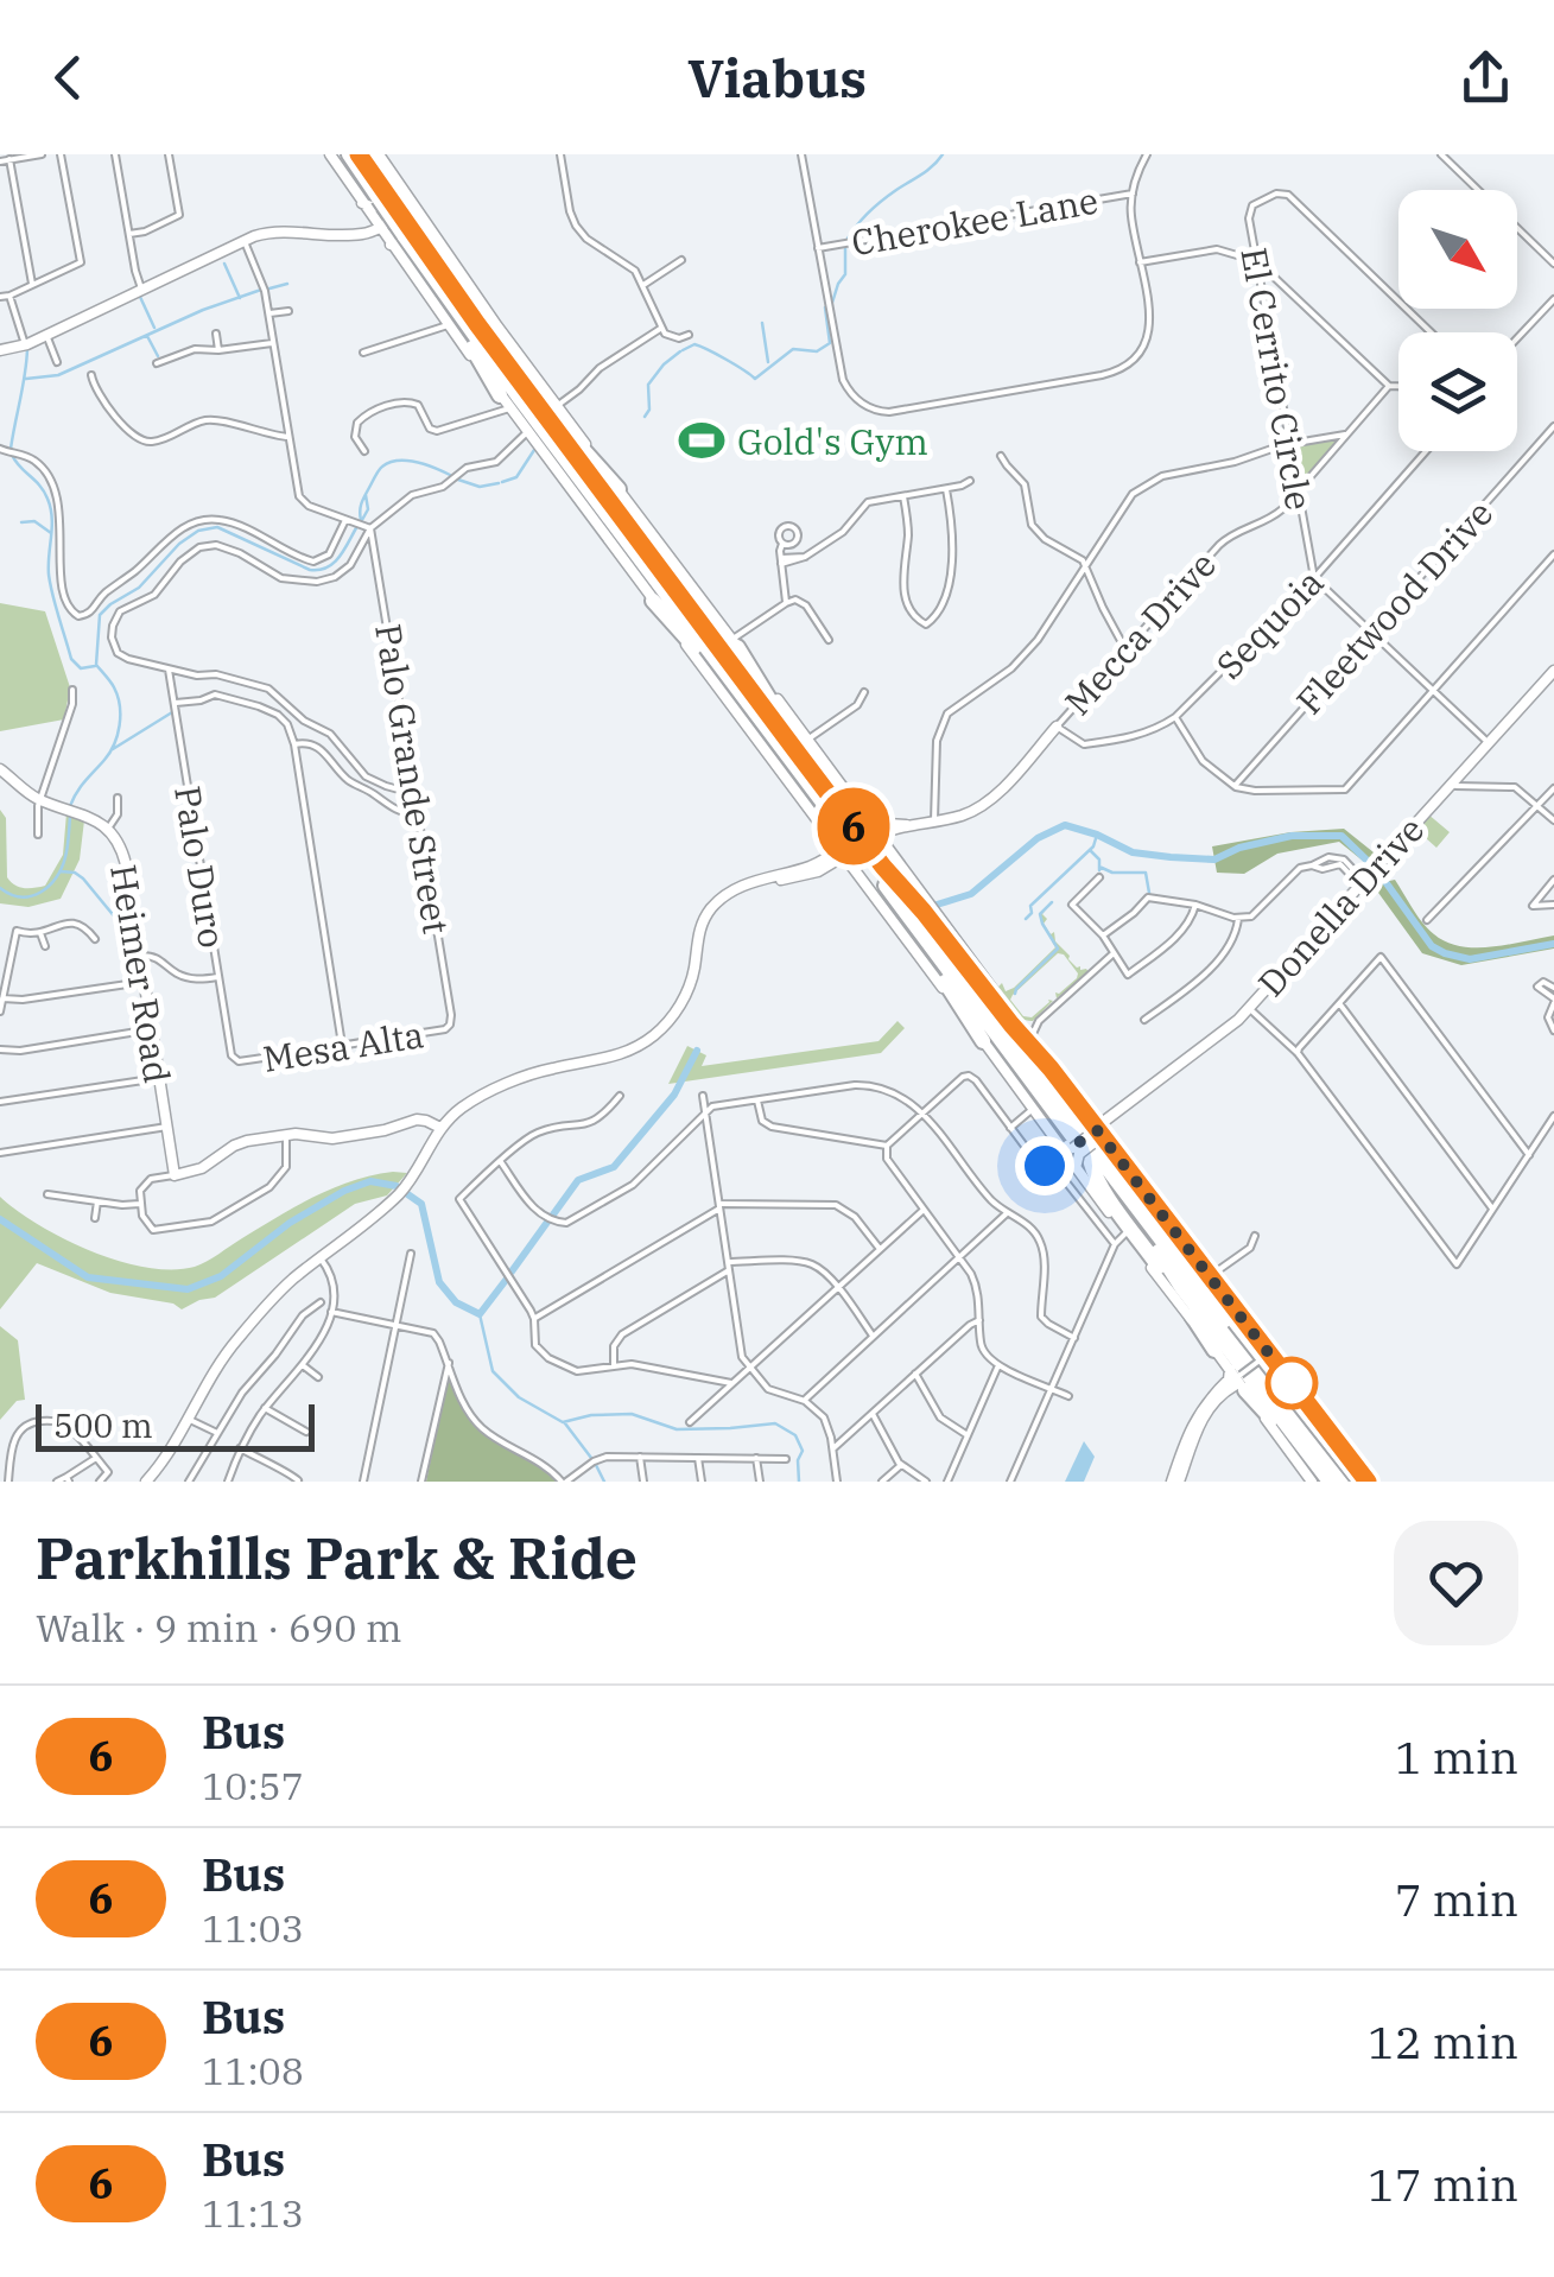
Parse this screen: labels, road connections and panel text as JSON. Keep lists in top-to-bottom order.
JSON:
{
  "streets": {
    "main road": ["Mecca Drive", "Donella Drive", "Heimer Road"],
    "street": [
      "Cherokee Lane",
      "El Cerrito Circle",
      "Fleetwood Drive",
      "Sequoia",
      "Palo Grande Street",
      "Palo Duro",
      "Mesa Alta"
    ]
  },
  "crossings": [
    ["El Cerrito Circle", "Sequoia"],
    ["El Cerrito Circle", "Mecca Drive"],
    ["Sequoia", "Mecca Drive"],
    ["Palo Grande Street", "Mesa Alta"],
    ["Palo Duro", "Mesa Alta"]
  ],
  "places": {
    "sports": ["Gold's Gym"]
  },
  "lines": ["bus line 6"],
  "scale_bar": "500 m",
  "north": "bottom right",
  "page": {
    "header": "Viabus",
    "on_map": "6",
    "scale": "500 m",
    "heading": ["Parkhills Park & Ride", "Walk · 9 min · 690 m"],
    "list": [
      {
        "mark": "6",
        "name": "Bus",
        "note": "10:57",
        "value": "1 min"
      },
      {
        "mark": "6",
        "name": "Bus",
        "note": "11:03",
        "value": "7 min"
      },
      {
        "mark": "6",
        "name": "Bus",
        "note": "11:08",
        "value": "12 min"
      },
      {
        "mark": "6",
        "name": "Bus",
        "note": "11:13",
        "value": "17 min"
      }
    ]
  }
}
